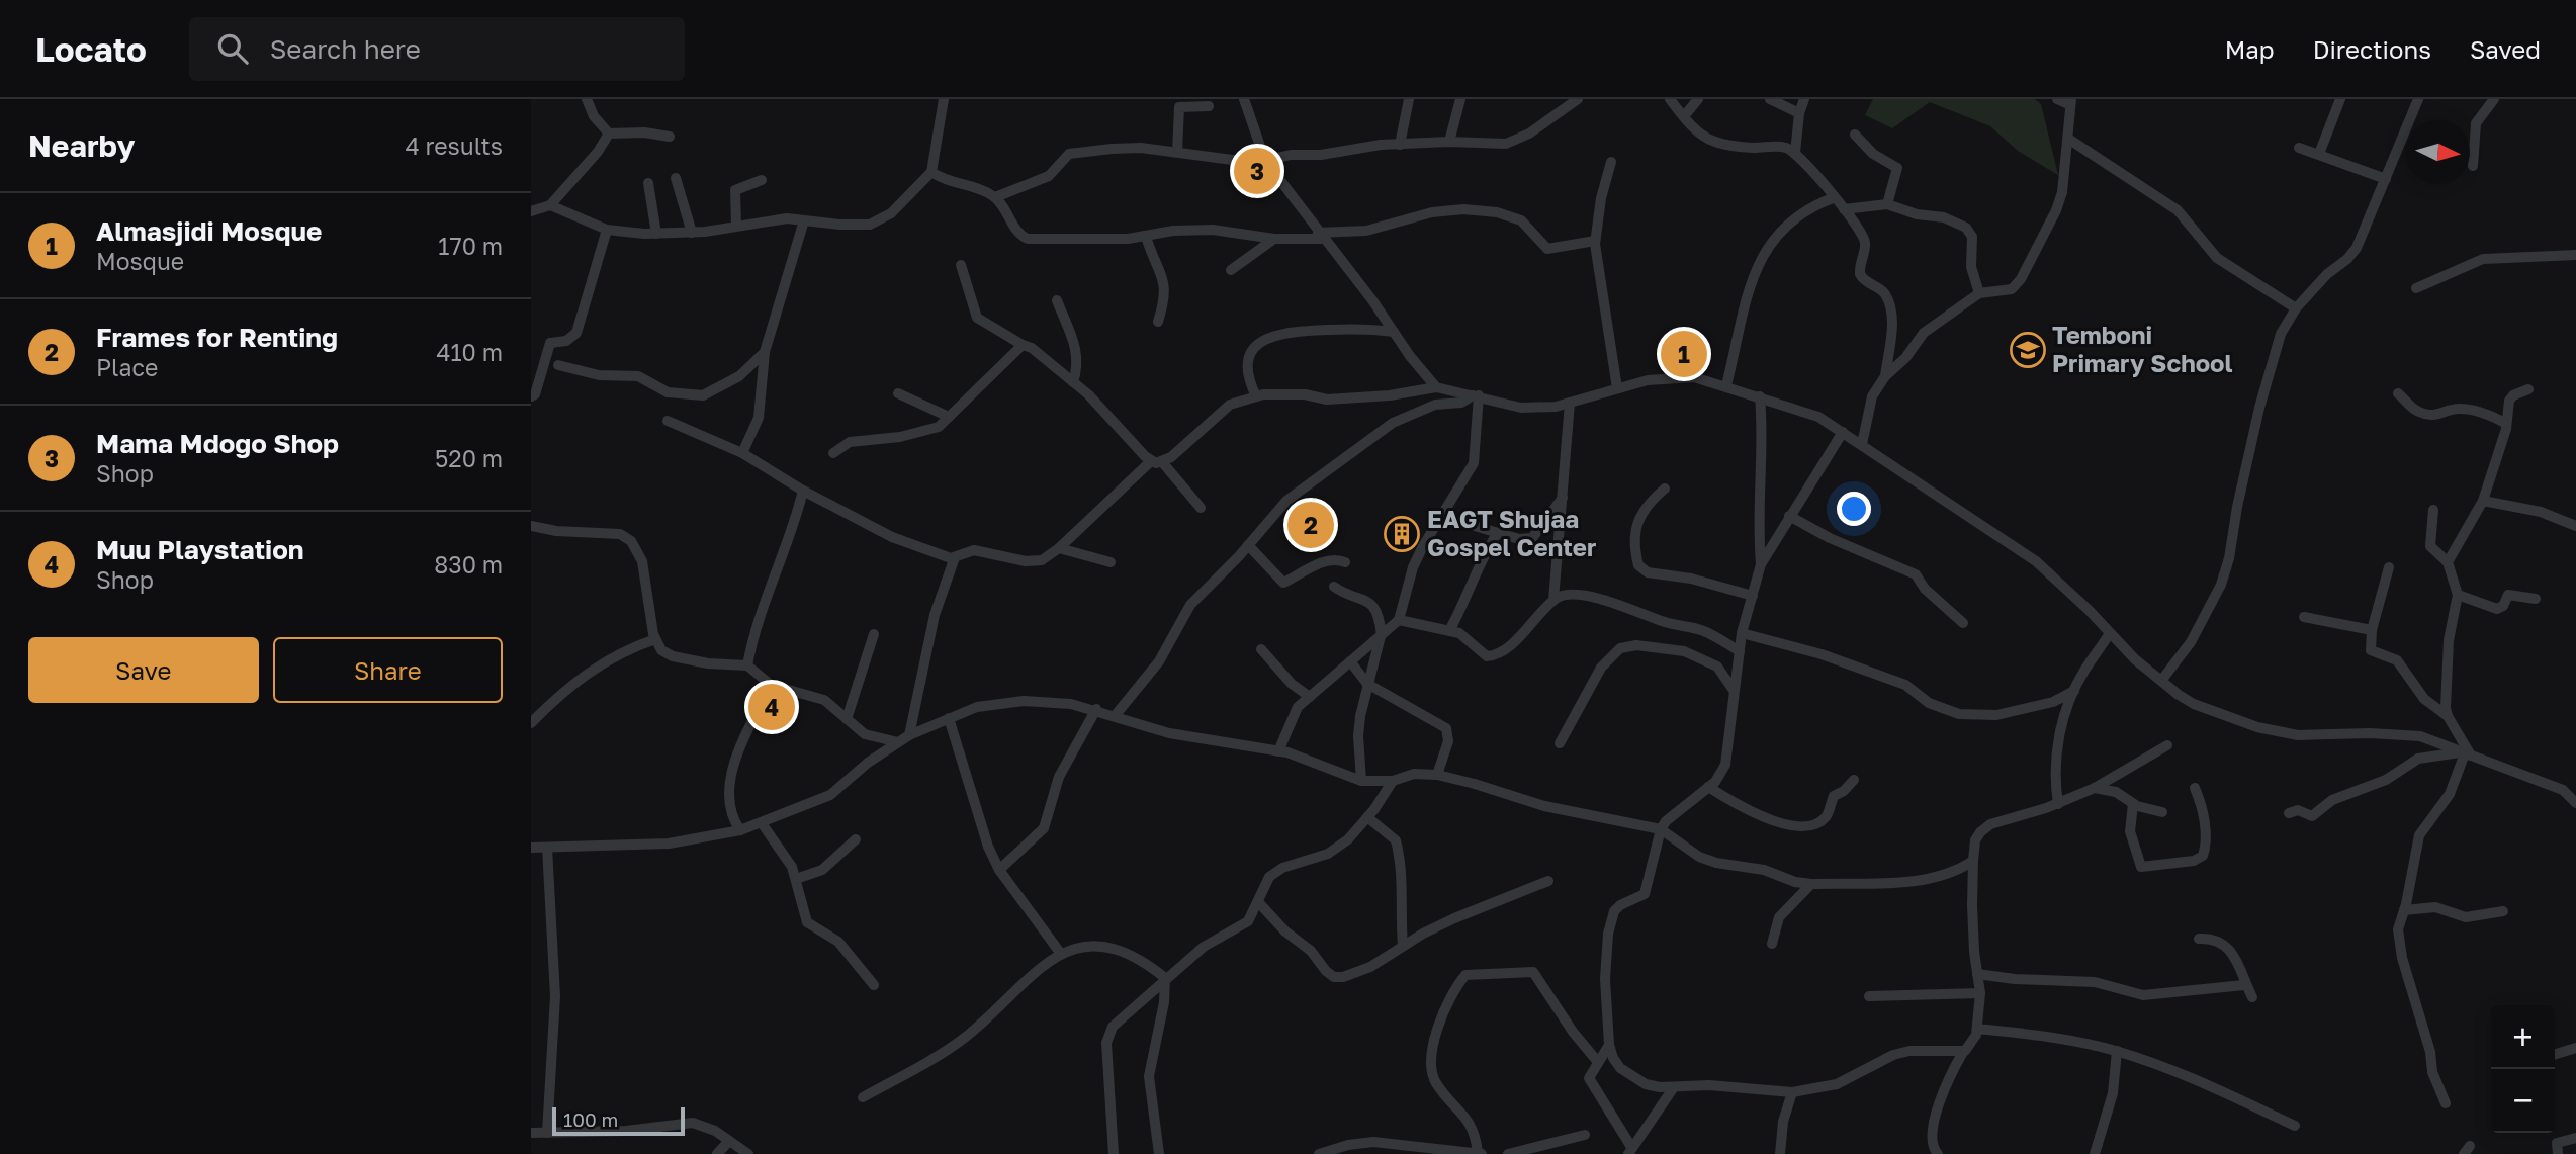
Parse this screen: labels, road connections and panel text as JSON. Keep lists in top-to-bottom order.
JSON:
{
  "places": {
    "school or university": ["Temboni Primary School"],
    "building": ["EAGT Shujaa Gospel Center"]
  },
  "scale_bar": "100 m",
  "north": "right",
  "page": {
    "header": "Locato",
    "search": "Search here",
    "nav": ["Map", "Directions", "Saved"],
    "heading": ["Nearby", "4 results"],
    "pins": [
      "3",
      "1",
      "2",
      "4"
    ],
    "list": [
      {
        "mark": "1",
        "name": "Almasjidi Mosque",
        "note": "Mosque",
        "value": "170 m"
      },
      {
        "mark": "2",
        "name": "Frames for Renting",
        "note": "Place",
        "value": "410 m"
      },
      {
        "mark": "3",
        "name": "Mama Mdogo Shop",
        "note": "Shop",
        "value": "520 m"
      },
      {
        "mark": "4",
        "name": "Muu Playstation",
        "note": "Shop",
        "value": "830 m"
      }
    ],
    "buttons": ["Save", "Share"],
    "map_buttons": ["+", "−"],
    "scale": "100 m"
  }
}
